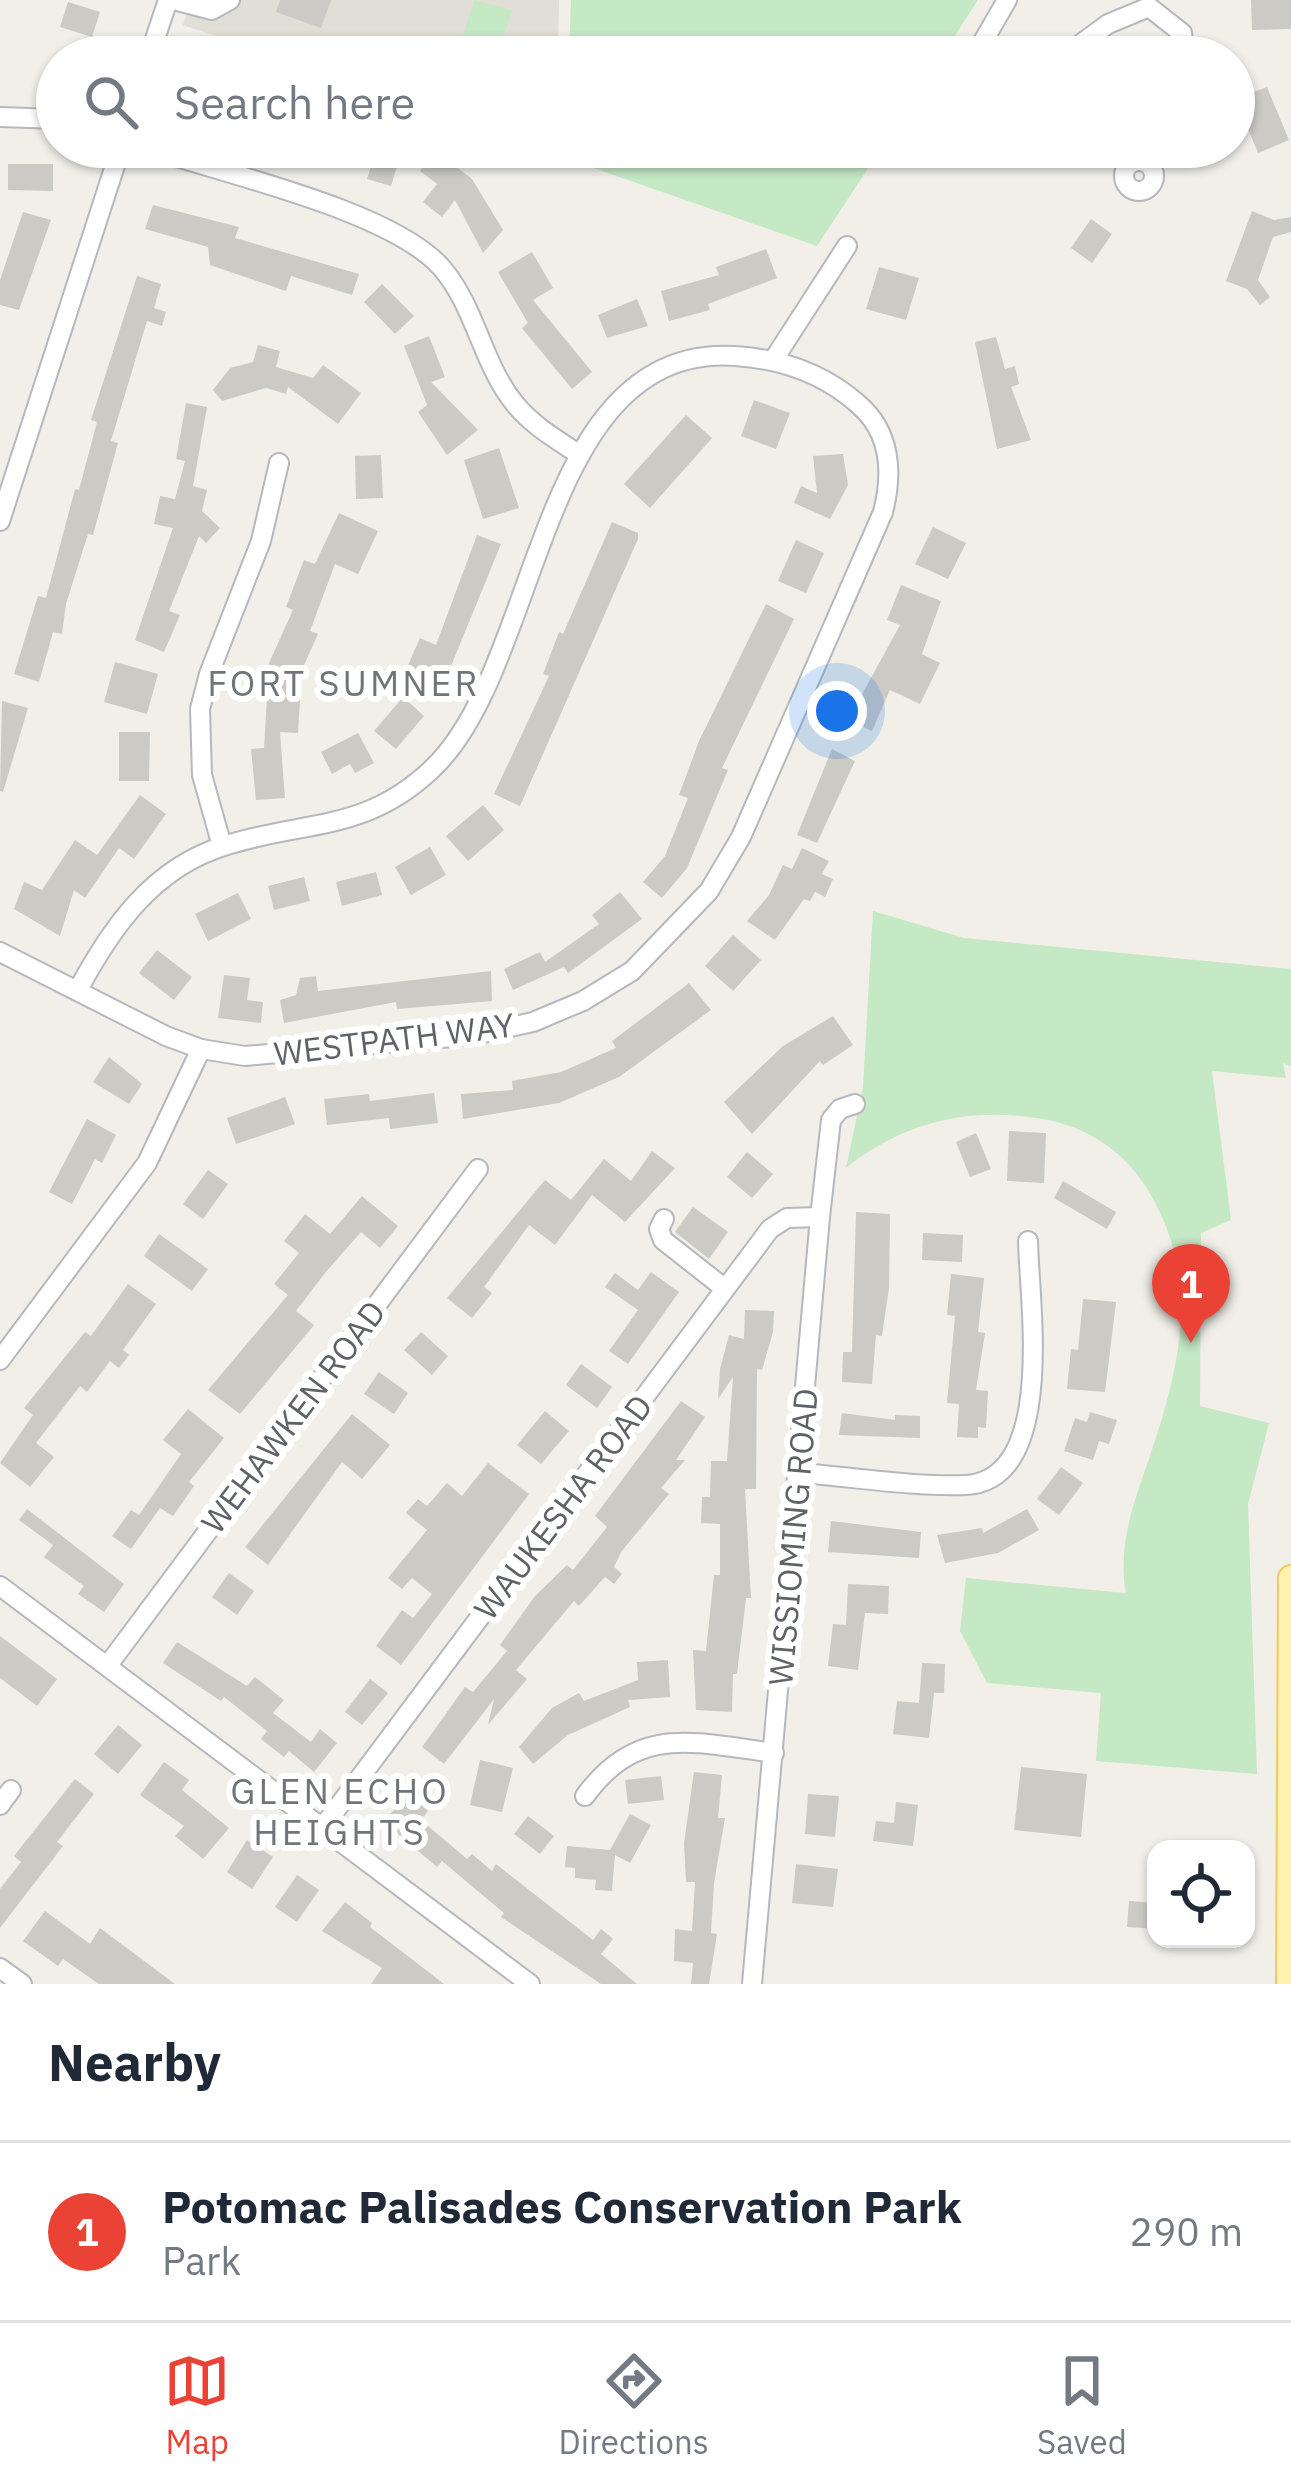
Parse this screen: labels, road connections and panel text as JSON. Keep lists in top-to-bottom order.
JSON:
{
  "streets": {
    "street": [
      "WESTPATH WAY",
      "WEHAWKEN ROAD",
      "WAUKESHA ROAD",
      "WISSIOMING ROAD"
    ]
  },
  "crossings": [
    ["WAUKESHA ROAD", "WISSIOMING ROAD"]
  ],
  "districts": ["FORT SUMNER", "GLEN ECHO HEIGHTS"],
  "page": {
    "search": "Search here",
    "pins": "1",
    "heading": "Nearby",
    "list": [
      {
        "mark": "1",
        "name": "Potomac Palisades Conservation Park",
        "note": "Park",
        "value": "290 m"
      }
    ],
    "nav": ["Map", "Directions", "Saved"]
  }
}
